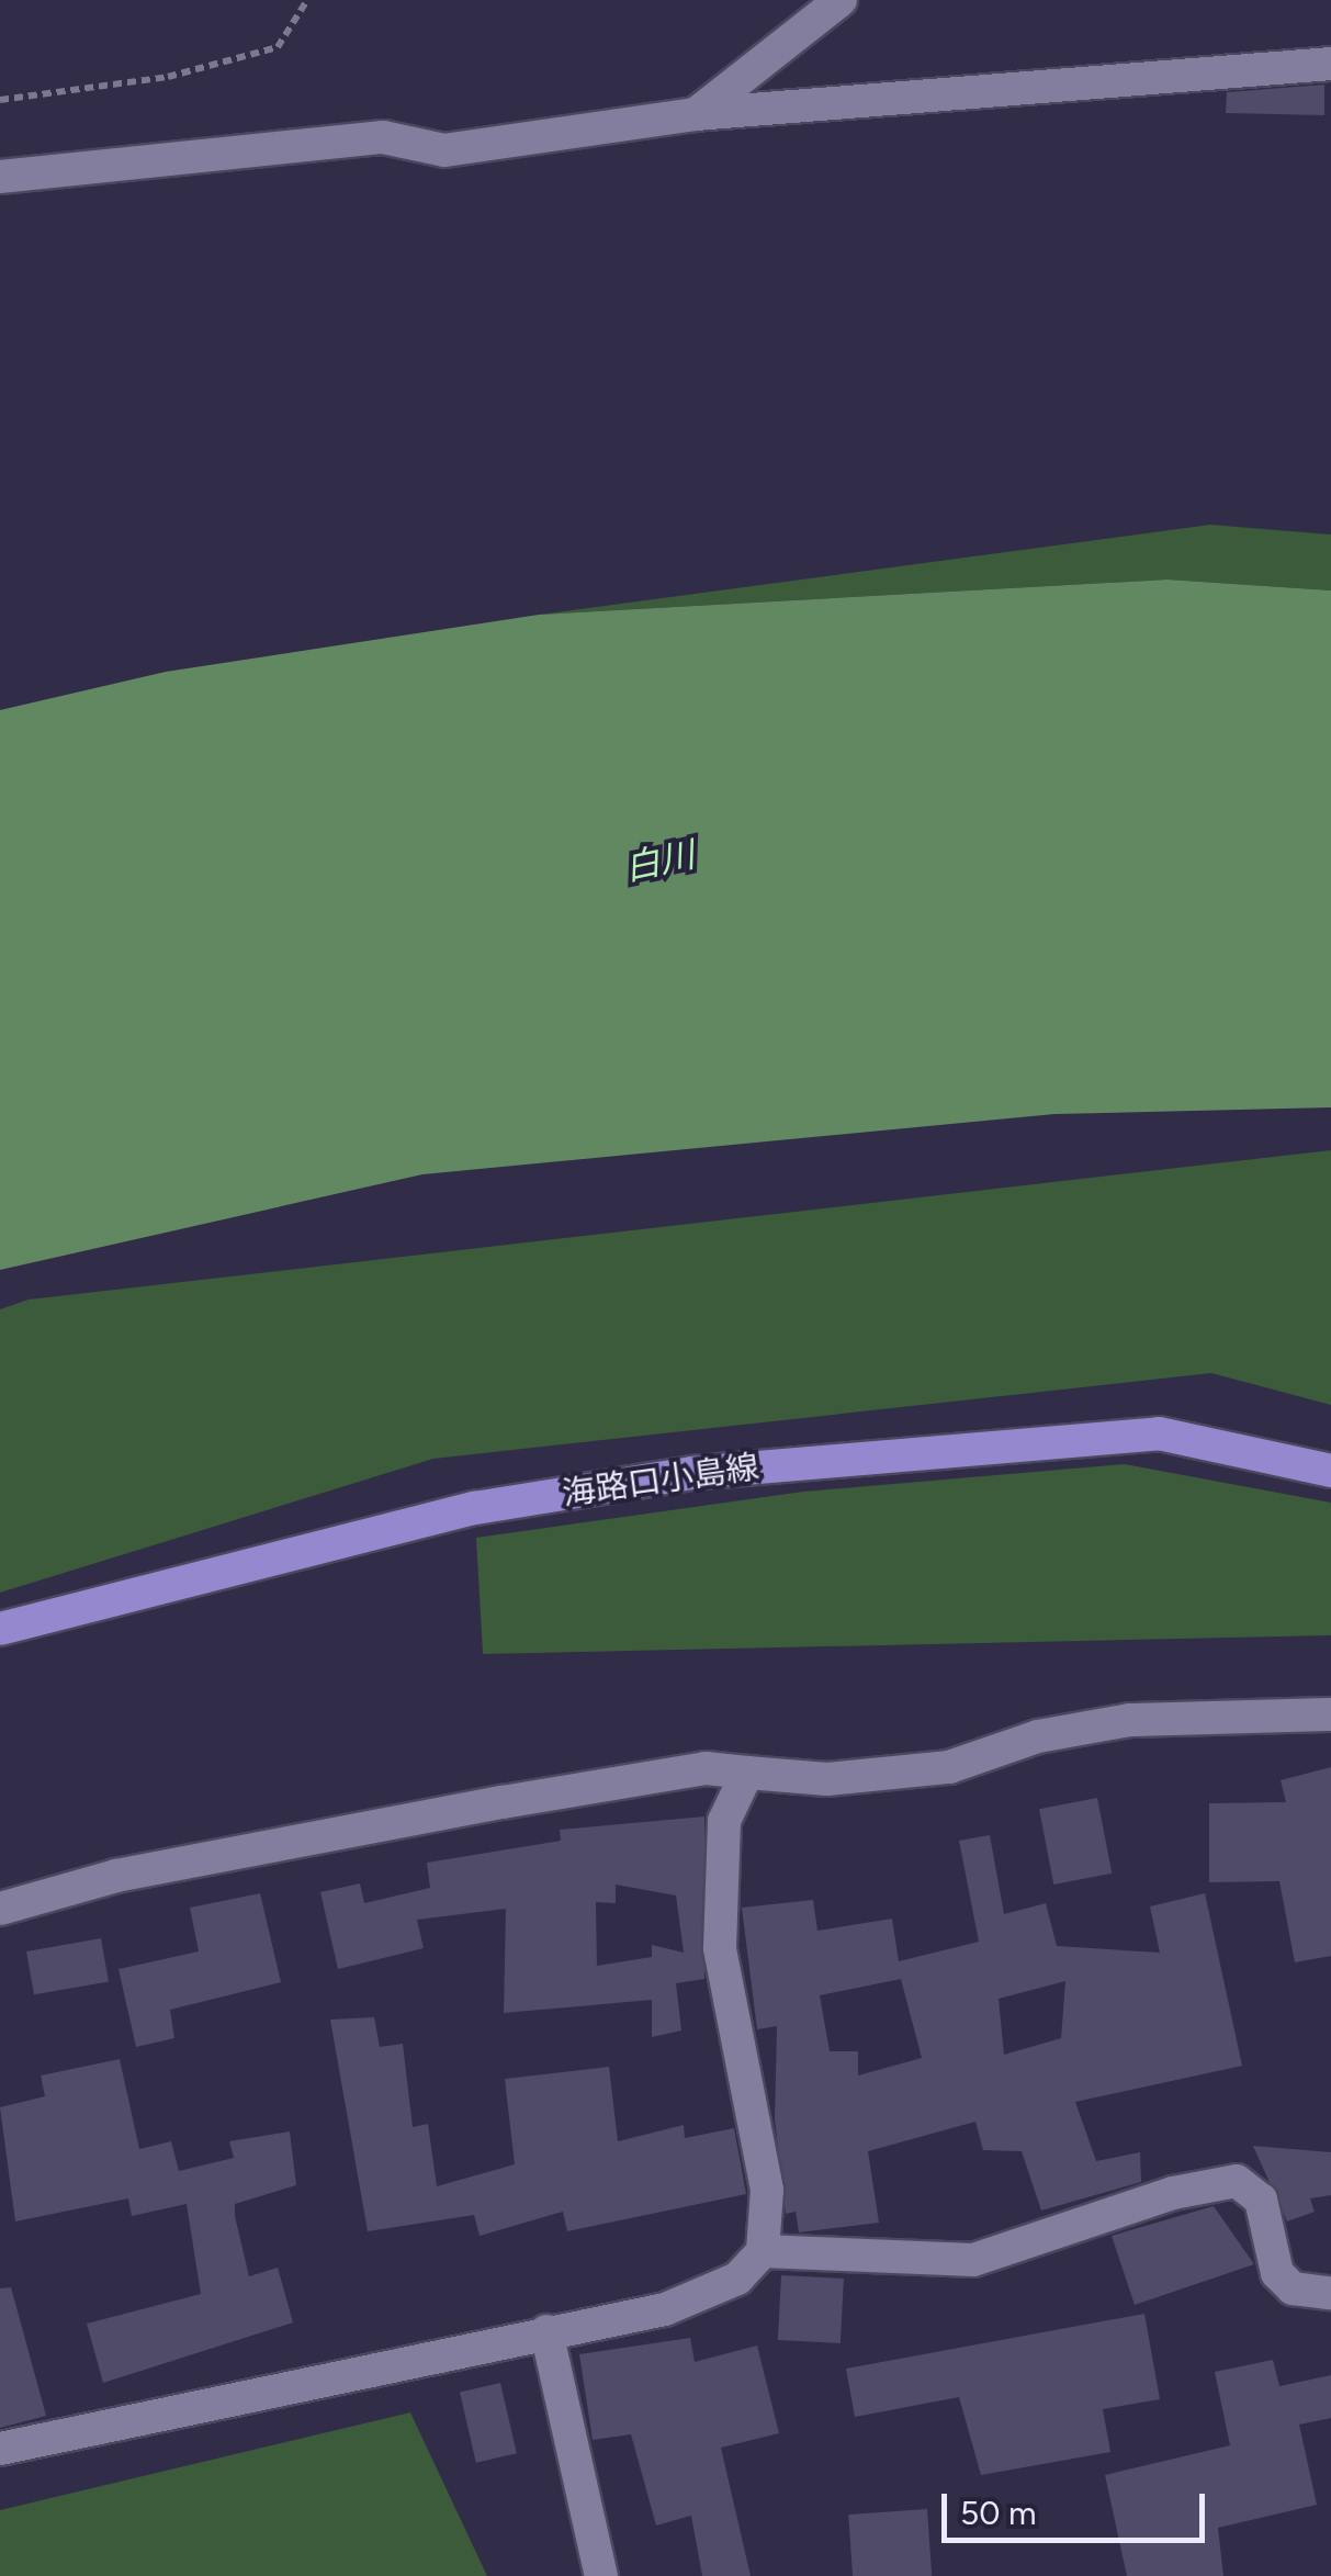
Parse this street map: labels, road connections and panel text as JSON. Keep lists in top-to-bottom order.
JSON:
{
  "streets": {
    "main road": ["海路口小島線"]
  },
  "water": ["白川"],
  "scale_bar": "50 m"
}
